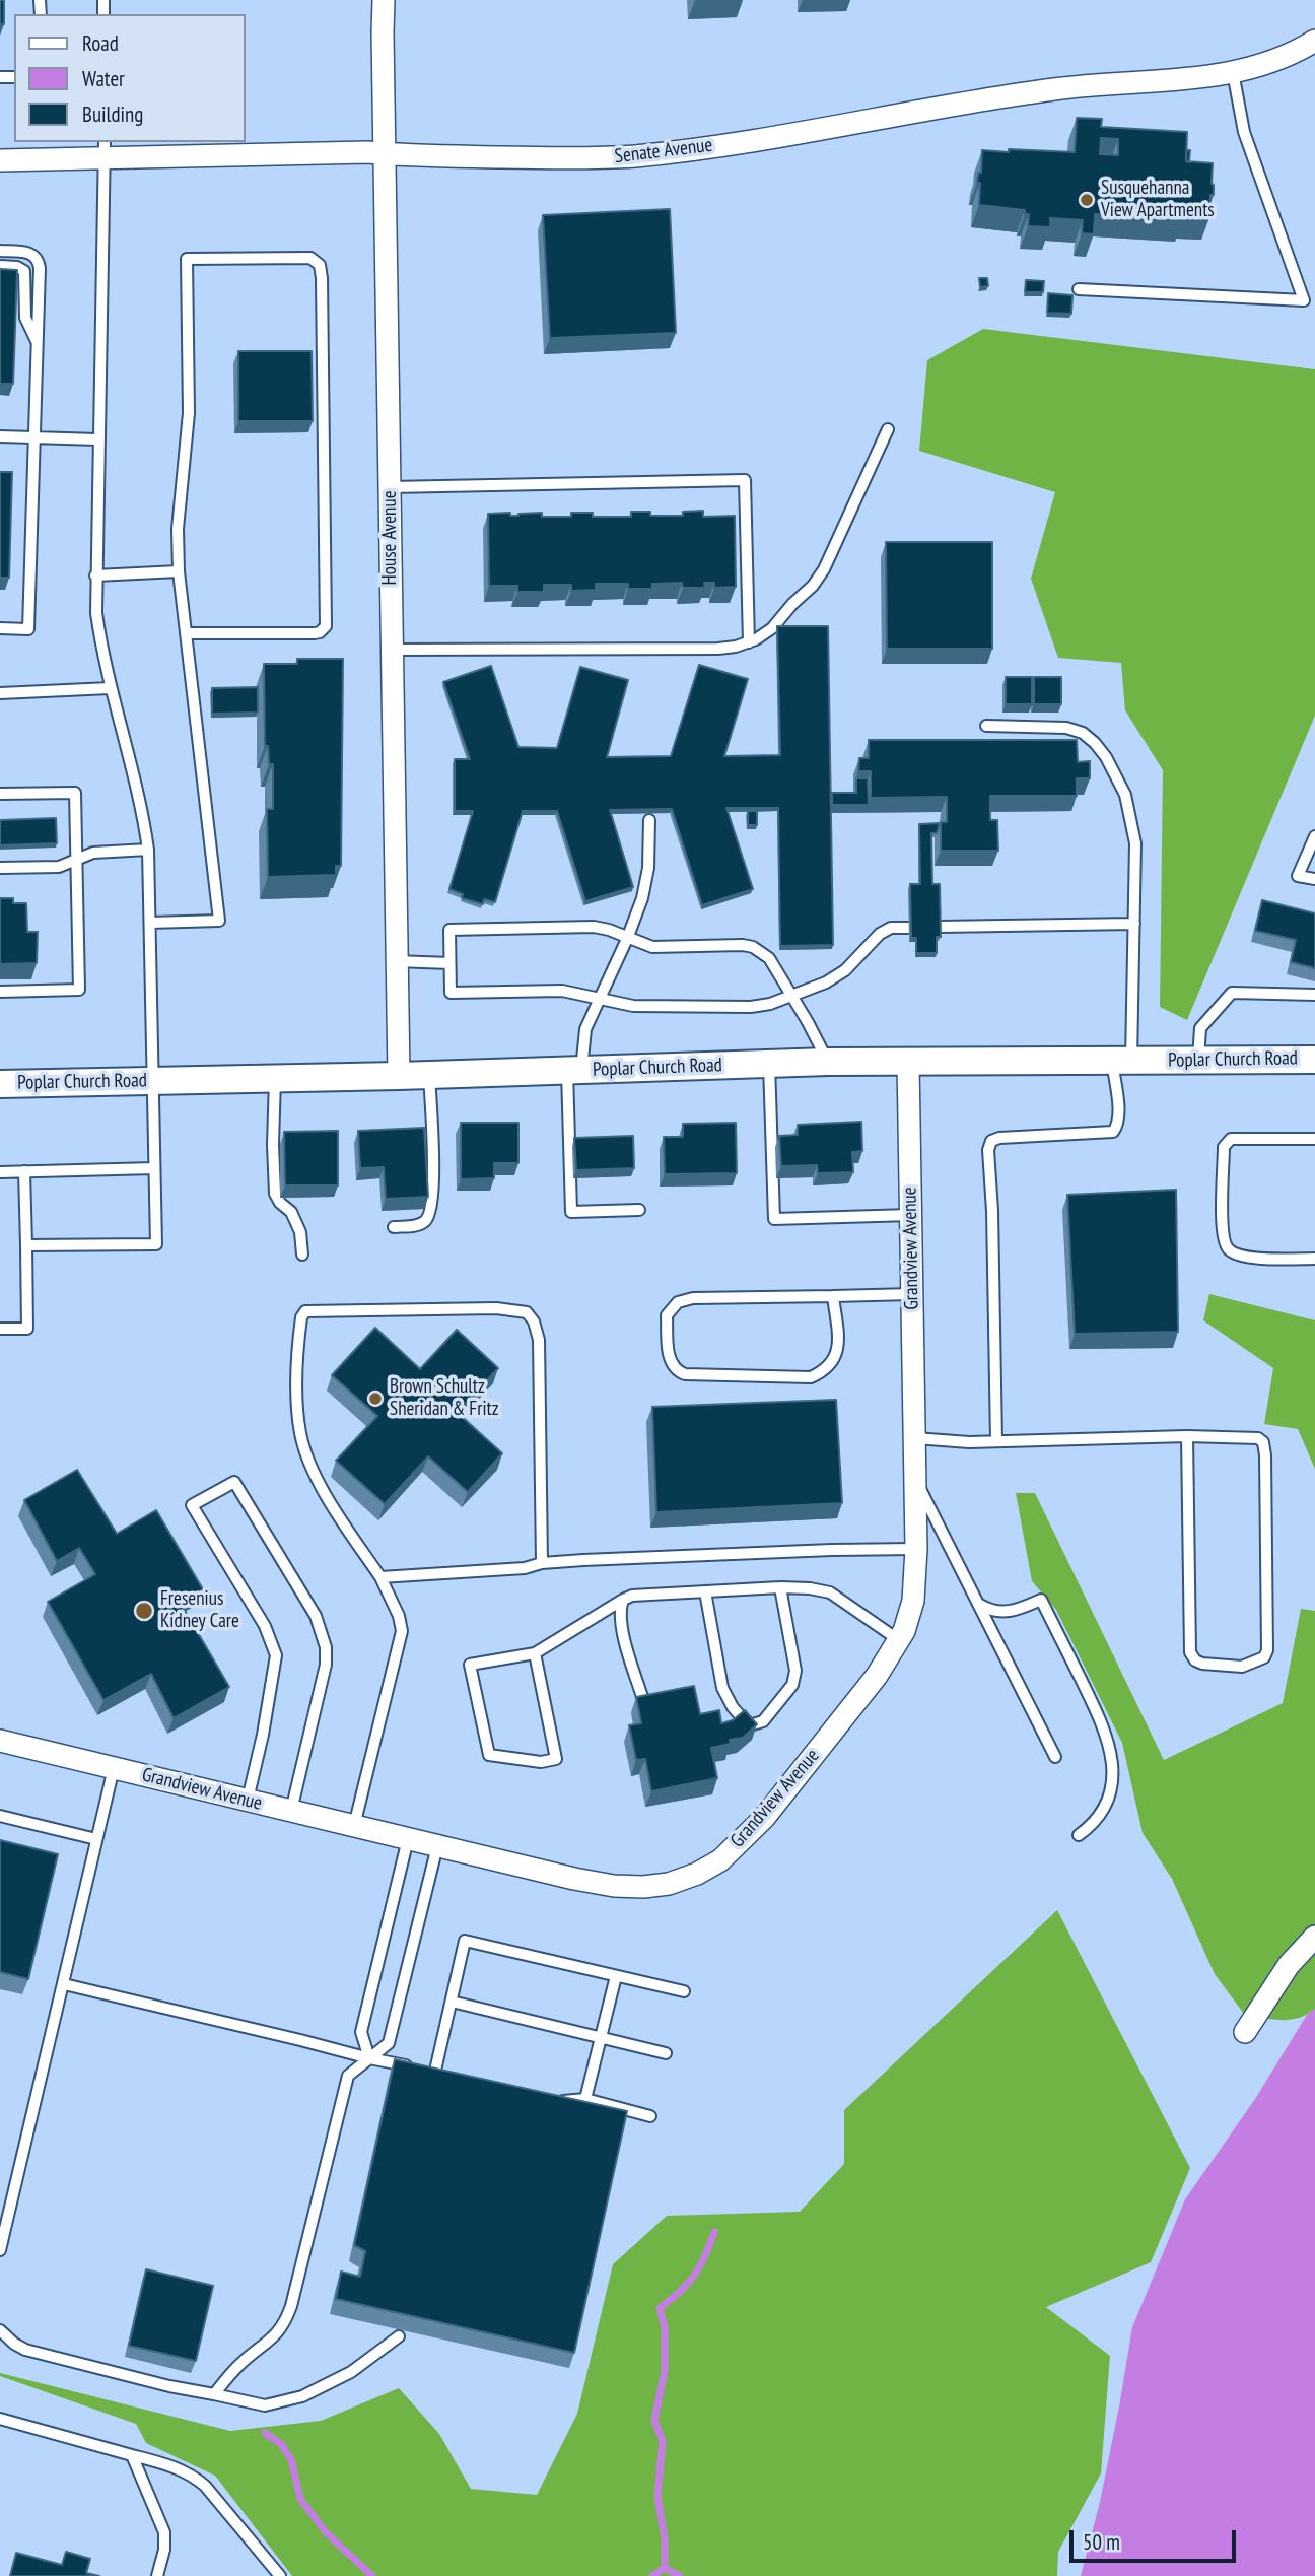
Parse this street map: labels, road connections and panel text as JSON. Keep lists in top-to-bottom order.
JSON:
{
  "streets": {
    "street": [
      "Senate Avenue",
      "House Avenue",
      "Poplar Church Road",
      "Grandview Avenue"
    ]
  },
  "crossings": [
    ["Senate Avenue", "House Avenue"],
    ["House Avenue", "Poplar Church Road"],
    ["Poplar Church Road", "Grandview Avenue"]
  ],
  "places": ["Susquehanna View Apartments", "Brown Schultz Sheridan & Fritz", "Fresenius Kidney Care"],
  "legend": ["Road", "Water", "Building"],
  "scale_bar": "50 m"
}
